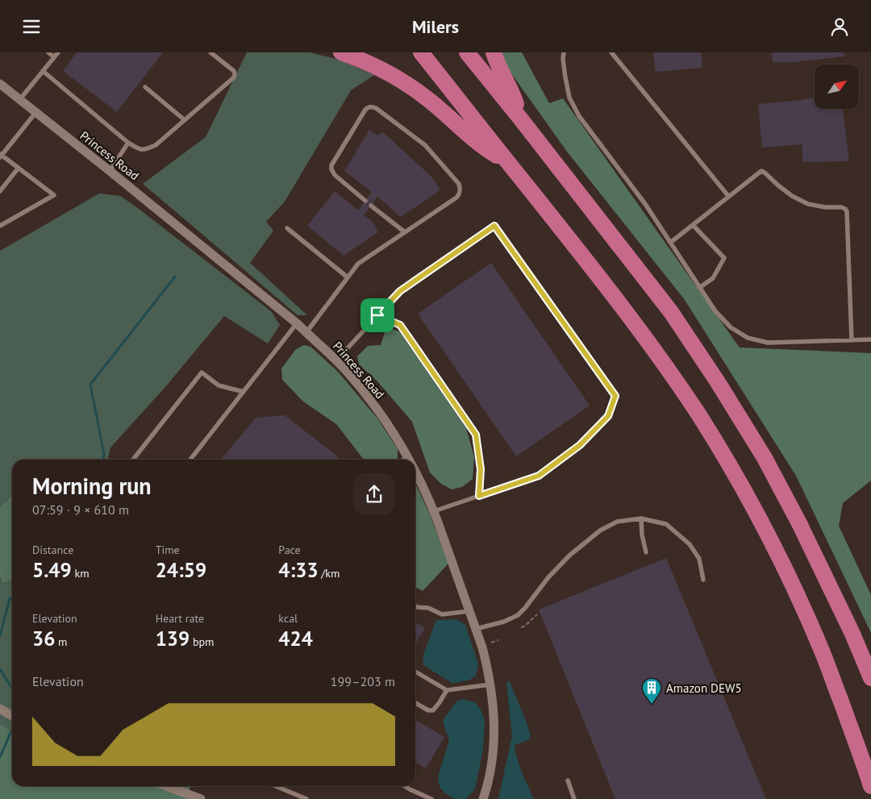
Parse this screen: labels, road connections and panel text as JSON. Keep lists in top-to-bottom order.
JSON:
{
  "streets": {
    "street": ["Princess Road"]
  },
  "places": {
    "building": ["Amazon DEW5"]
  },
  "north": "top right",
  "page": {
    "header": "Milers",
    "heading": ["Morning run", "07:59 · 9 × 610 m"],
    "stats": [
      ["Distance", "5.49 km"],
      ["Time", "24:59"],
      ["Pace", "4:33 /km"],
      ["Elevation", "36 m"],
      ["Heart rate", "139 bpm"],
      ["kcal", "424"]
    ],
    "chart": ["Elevation", "199–203 m"]
  }
}
